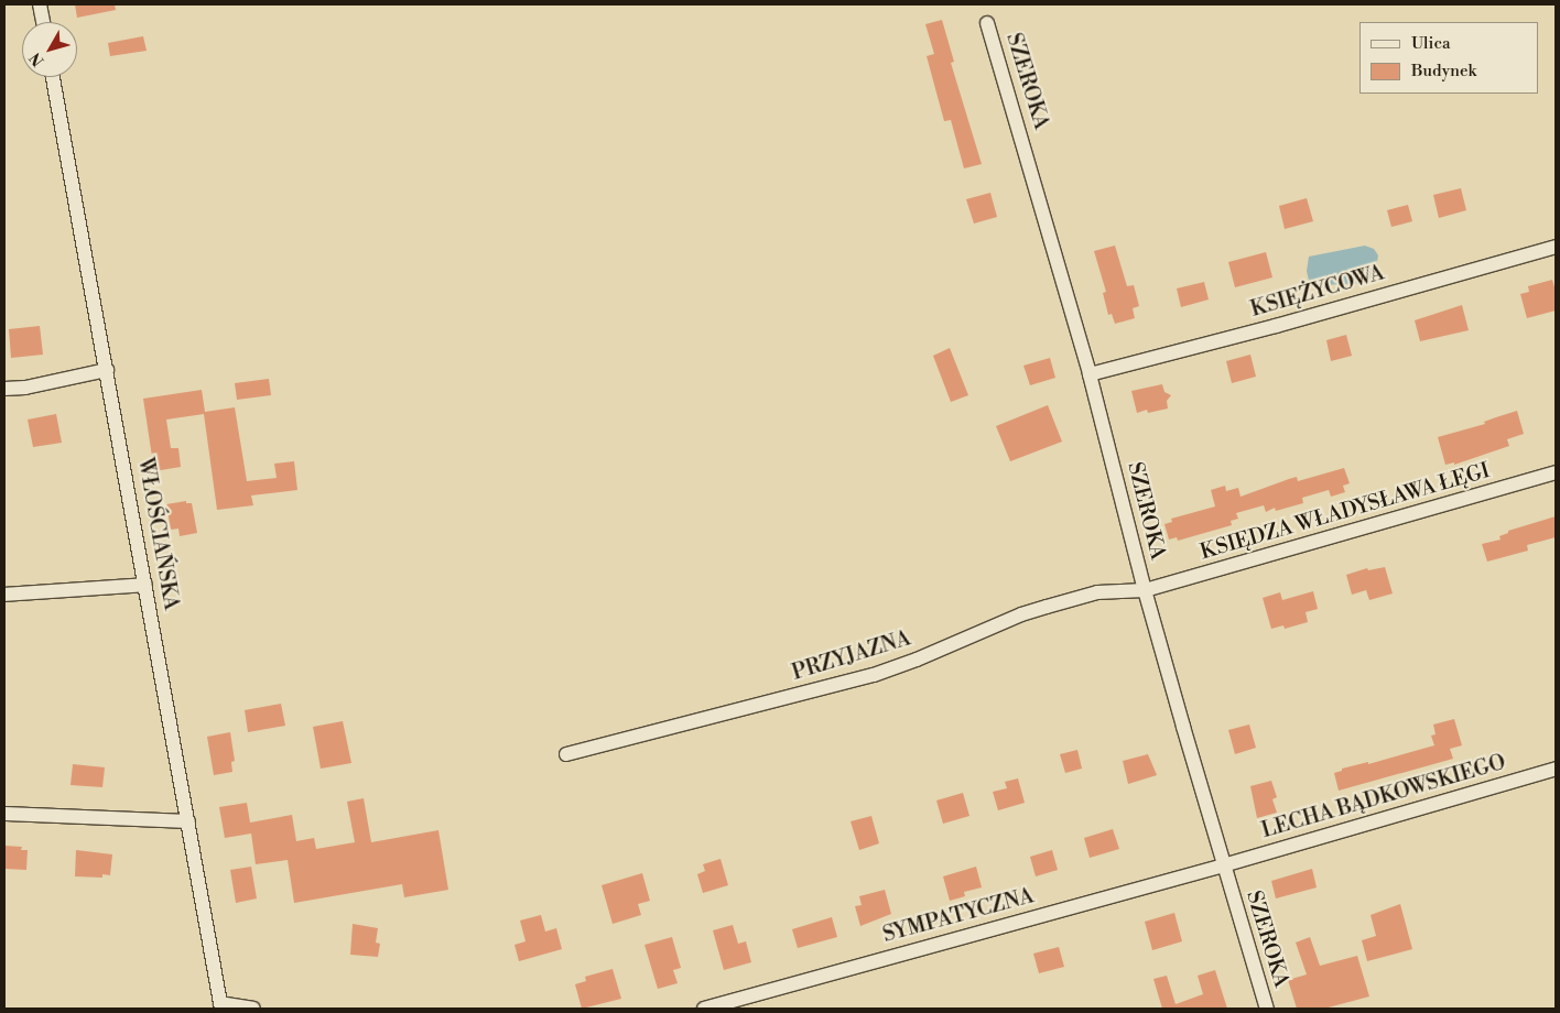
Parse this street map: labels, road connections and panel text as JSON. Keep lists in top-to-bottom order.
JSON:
{
  "streets": {
    "street": [
      "SZEROKA",
      "KSIĘŻYCOWA",
      "KSIĘDZA WŁADYSŁAWA ŁĘGI",
      "WŁOŚCIAŃSKA",
      "PRZYJAZNA",
      "LECHA BĄDKOWSKIEGO",
      "SYMPATYCZNA"
    ]
  },
  "crossings": [
    ["SZEROKA", "KSIĘŻYCOWA"],
    ["SZEROKA", "KSIĘDZA WŁADYSŁAWA ŁĘGI"],
    ["SZEROKA", "PRZYJAZNA"],
    ["SZEROKA", "LECHA BĄDKOWSKIEGO"],
    ["SZEROKA", "SYMPATYCZNA"],
    ["KSIĘDZA WŁADYSŁAWA ŁĘGI", "PRZYJAZNA"],
    ["LECHA BĄDKOWSKIEGO", "SYMPATYCZNA"]
  ],
  "legend": ["Ulica", "Budynek"],
  "north": "bottom left"
}
